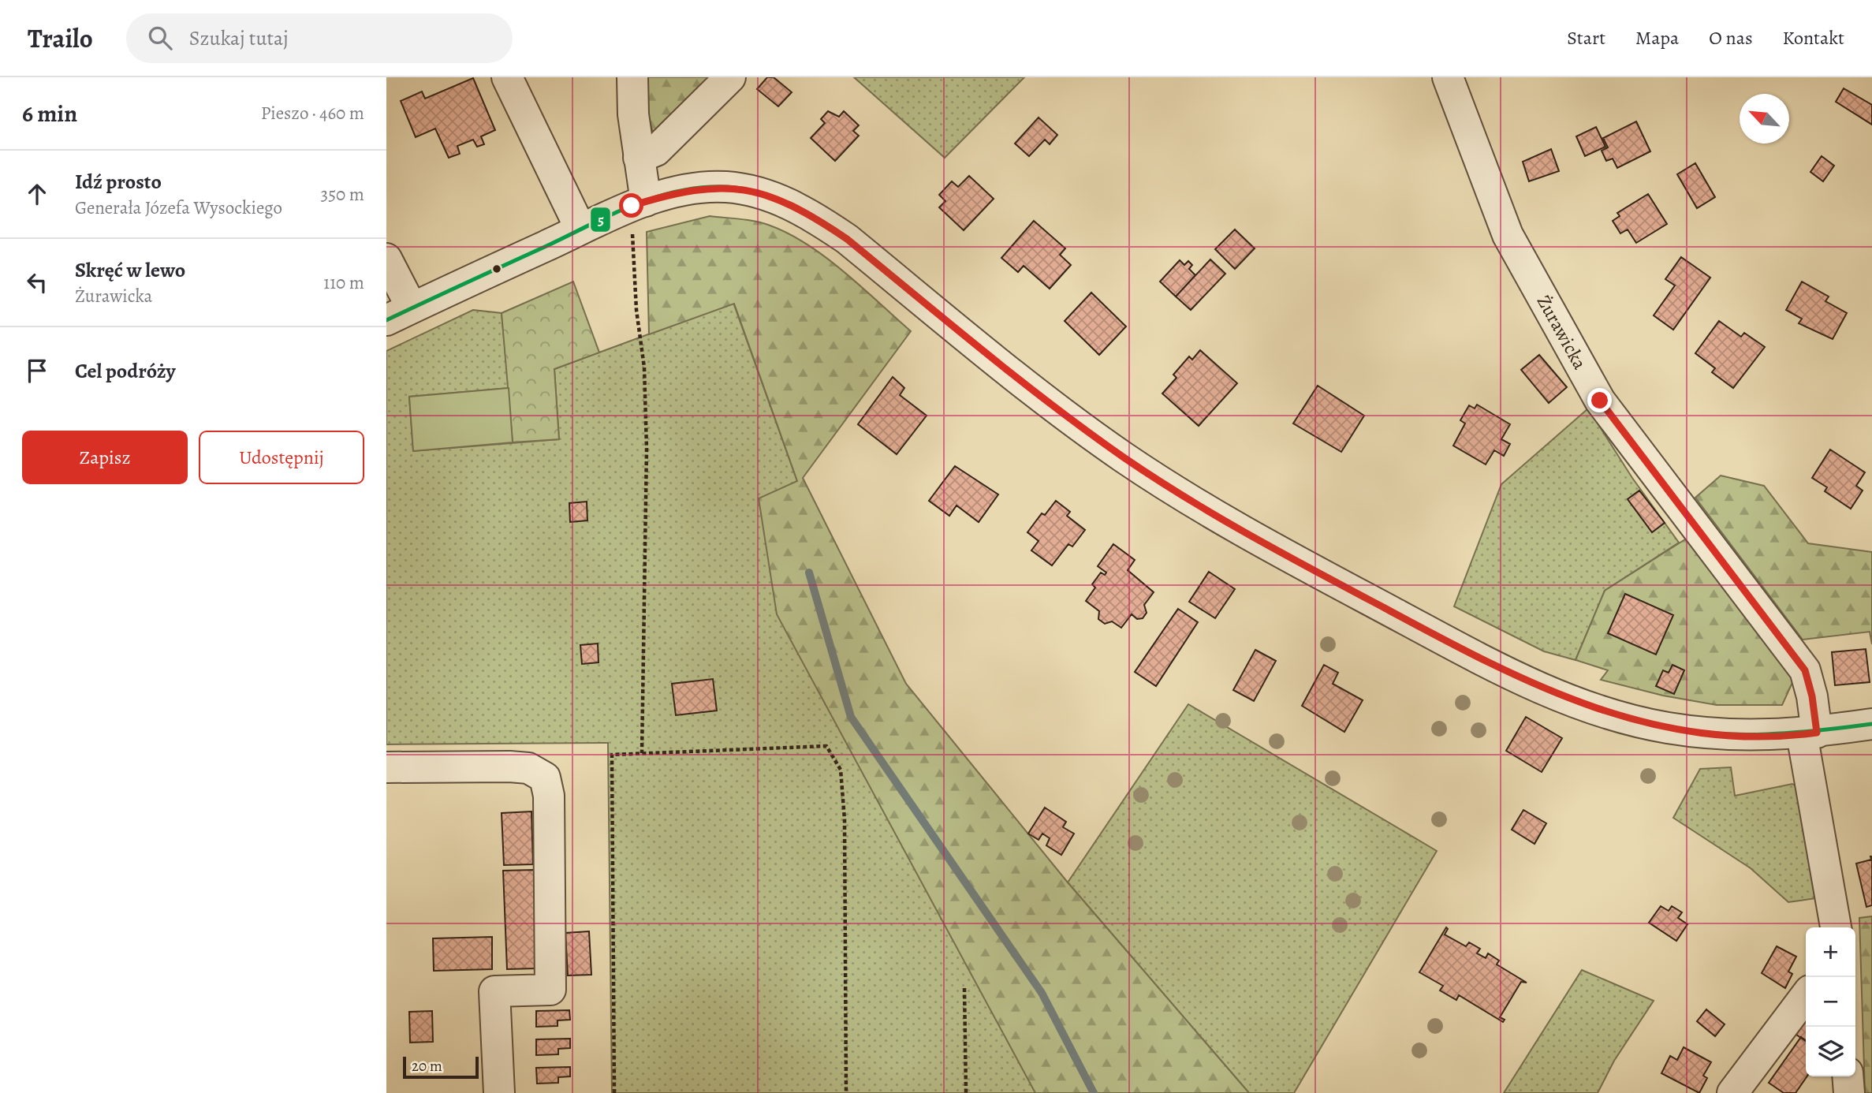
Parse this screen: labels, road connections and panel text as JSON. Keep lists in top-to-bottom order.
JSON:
{
  "streets": {
    "street": ["Żurawicka"]
  },
  "lines": ["transit line 5"],
  "scale_bar": "20 m",
  "north": "top left",
  "page": {
    "header": "Trailo",
    "search": "Szukaj tutaj",
    "nav": [
      "Start",
      "Mapa",
      "O nas",
      "Kontakt"
    ],
    "heading": ["6 min", "Pieszo · 460 m"],
    "list": [
      ["Idź prosto", "Generała Józefa Wysockiego", "350 m"],
      ["Skręć w lewo", "Żurawicka", "110 m"],
      "Cel podróży"
    ],
    "buttons": ["Zapisz", "Udostępnij"],
    "map_buttons": ["+", "−"],
    "scale": "20 m"
  }
}
